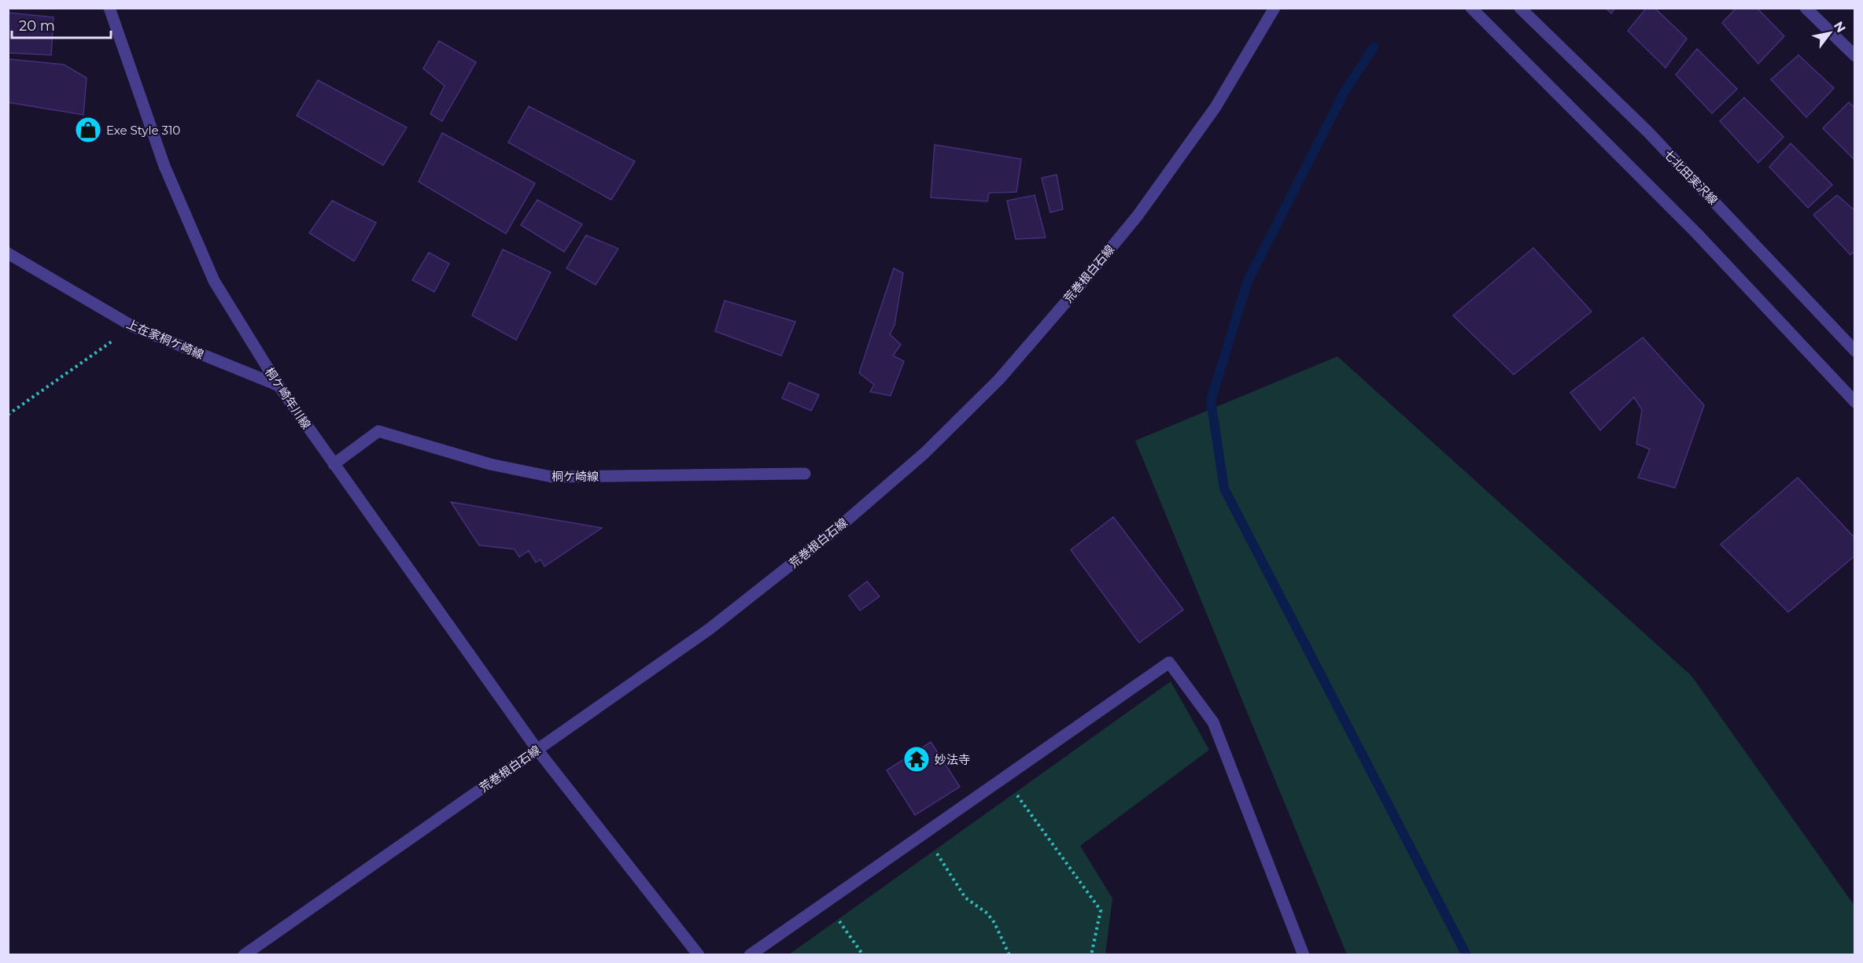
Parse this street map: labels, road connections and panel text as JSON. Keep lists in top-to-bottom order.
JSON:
{
  "streets": {
    "street": [
      "七北田実沢線",
      "荒巻根白石線",
      "上在家桐ケ崎線",
      "桐ケ崎年川線",
      "桐ケ崎線"
    ]
  },
  "crossings": [
    ["荒巻根白石線", "桐ケ崎年川線"],
    ["上在家桐ケ崎線", "桐ケ崎年川線"],
    ["桐ケ崎年川線", "桐ケ崎線"]
  ],
  "places": {
    "shop": ["Exe Style 310"],
    "temple": ["妙法寺"]
  },
  "scale_bar": "20 m",
  "north": "top right"
}
